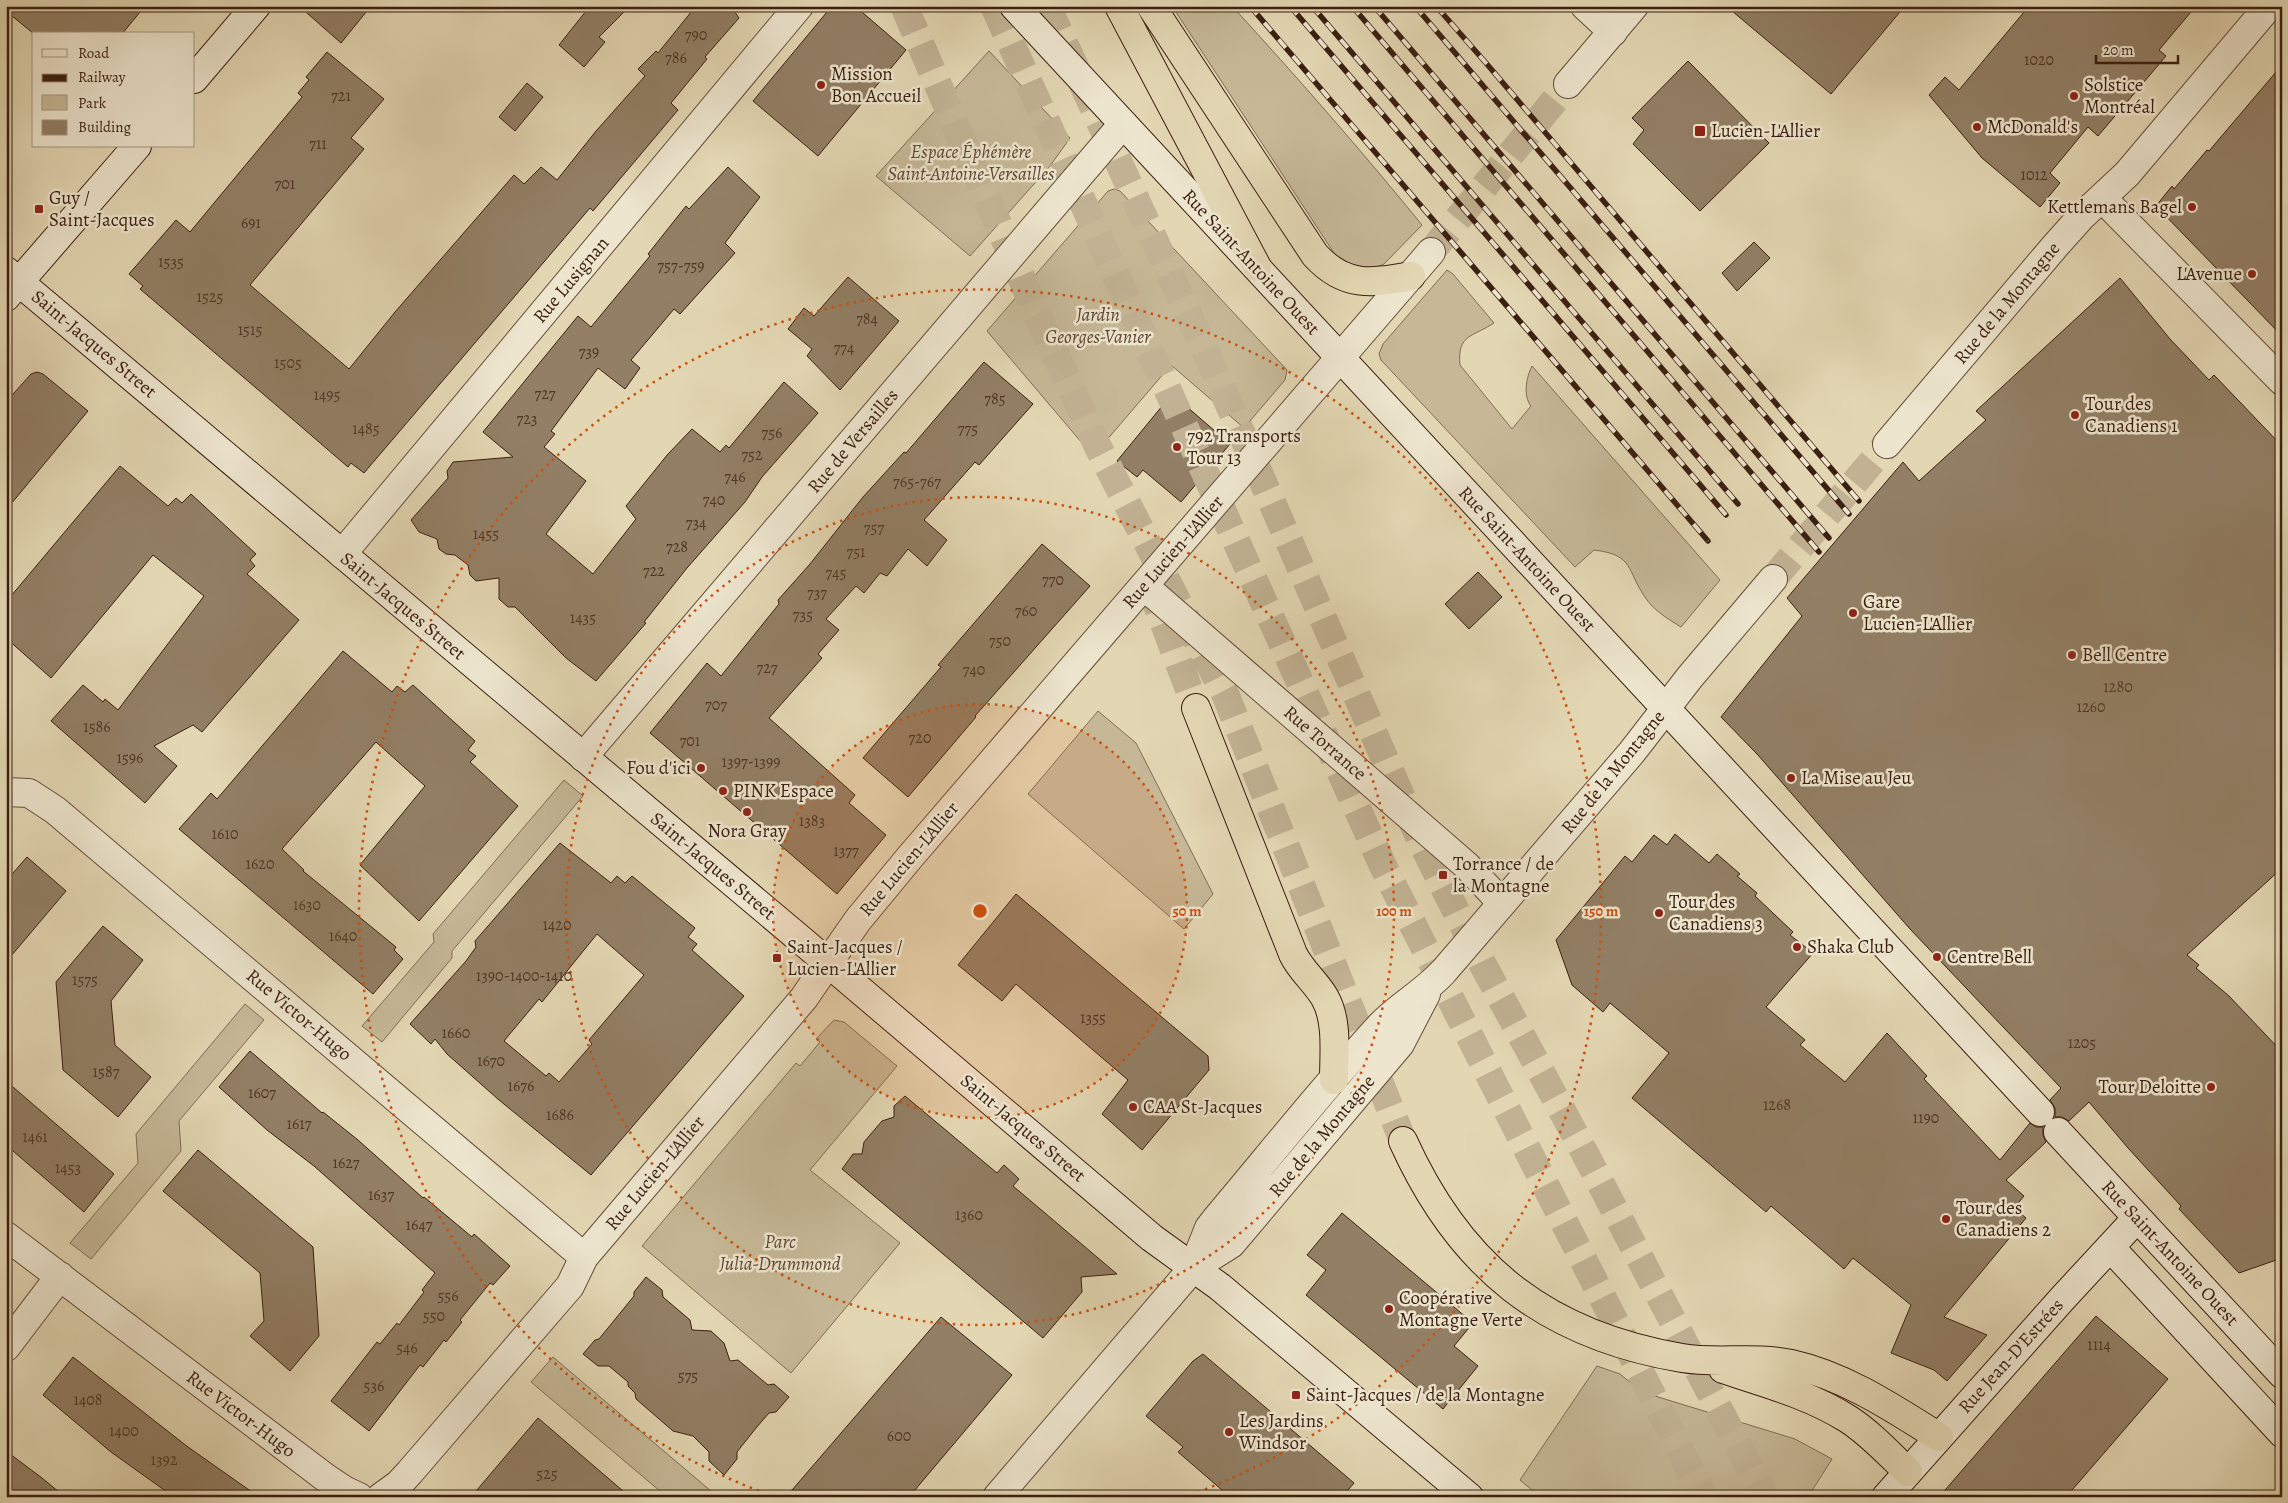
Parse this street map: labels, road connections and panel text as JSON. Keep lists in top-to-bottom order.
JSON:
{
  "streets": {
    "street": [
      "Rue Saint-Antoine Ouest",
      "Rue Lusignan",
      "Rue de la Montagne",
      "Saint-Jacques Street",
      "Rue de Versailles",
      "Rue Lucien-L'Allier",
      "Rue Torrance",
      "Rue Victor-Hugo",
      "Rue Jean-D'Estrées"
    ]
  },
  "crossings": [
    ["Rue Saint-Antoine Ouest", "Rue de la Montagne"],
    ["Rue Saint-Antoine Ouest", "Rue de Versailles"],
    ["Rue Saint-Antoine Ouest", "Rue Lucien-L'Allier"],
    ["Rue Saint-Antoine Ouest", "Rue Jean-D'Estrées"],
    ["Rue Lusignan", "Saint-Jacques Street"],
    ["Rue de la Montagne", "Saint-Jacques Street"],
    ["Rue de la Montagne", "Rue Torrance"],
    ["Saint-Jacques Street", "Rue de Versailles"],
    ["Saint-Jacques Street", "Rue Lucien-L'Allier"],
    ["Rue Lucien-L'Allier", "Rue Torrance"],
    ["Rue Lucien-L'Allier", "Rue Victor-Hugo"]
  ],
  "parks": ["Espace Éphémère Saint-Antoine-Versailles", "Jardin Georges-Vanier", "Parc Julia-Drummond"],
  "places": {
    "other": [
      "Mission Bon Accueil",
      "Solstice Montréal",
      "McDonald's",
      "Kettlemans Bagel",
      "L'Avenue",
      "Tour des Canadiens 1",
      "792 Transports Tour 13",
      "Gare Lucien-L'Allier",
      "Bell Centre",
      "Fou d'ici",
      "La Mise au Jeu",
      "PINK Espace",
      "Nora Gray",
      "Tour des Canadiens 3",
      "Shaka Club",
      "Centre Bell",
      "Tour Deloitte",
      "CAA St-Jacques",
      "Tour des Canadiens 2",
      "Coopérative Montagne Verte",
      "Les Jardins Windsor"
    ],
    "transit": [
      "Lucien-L'Allier",
      "Guy / Saint-Jacques",
      "Torrance / de la Montagne",
      "Saint-Jacques / Lucien-L'Allier",
      "Saint-Jacques / de la Montagne"
    ]
  },
  "house_numbers": [
    "790",
    "786",
    "1020",
    "721",
    "711",
    "1012",
    "701",
    "691",
    "1535",
    "757-759",
    "1525",
    "784",
    "1515",
    "774",
    "739",
    "1505",
    "727",
    "1495",
    "785",
    "723",
    "1485",
    "775",
    "756",
    "752",
    "746",
    "765-767",
    "740",
    "734",
    "757",
    "1455",
    "728",
    "751",
    "722",
    "745",
    "770",
    "737",
    "760",
    "735",
    "1435",
    "750",
    "727",
    "740",
    "1280",
    "707",
    "1260",
    "1586",
    "720",
    "701",
    "1596",
    "1397-1399",
    "1383",
    "1610",
    "1377",
    "1620",
    "1630",
    "1420",
    "1640",
    "1390-1400-1410",
    "1575",
    "1355",
    "1660",
    "1205",
    "1670",
    "1587",
    "1676",
    "1607",
    "1268",
    "1686",
    "1190",
    "1617",
    "1461",
    "1627",
    "1453",
    "1637",
    "1360",
    "1647",
    "556",
    "550",
    "1114",
    "546",
    "575",
    "536",
    "1408",
    "1400",
    "600",
    "1392",
    "525"
  ],
  "legend": [
    "Road",
    "Railway",
    "Park",
    "Building"
  ],
  "scale_bar": "20 m",
  "rings": ["50 m", "100 m", "150 m"]
}
